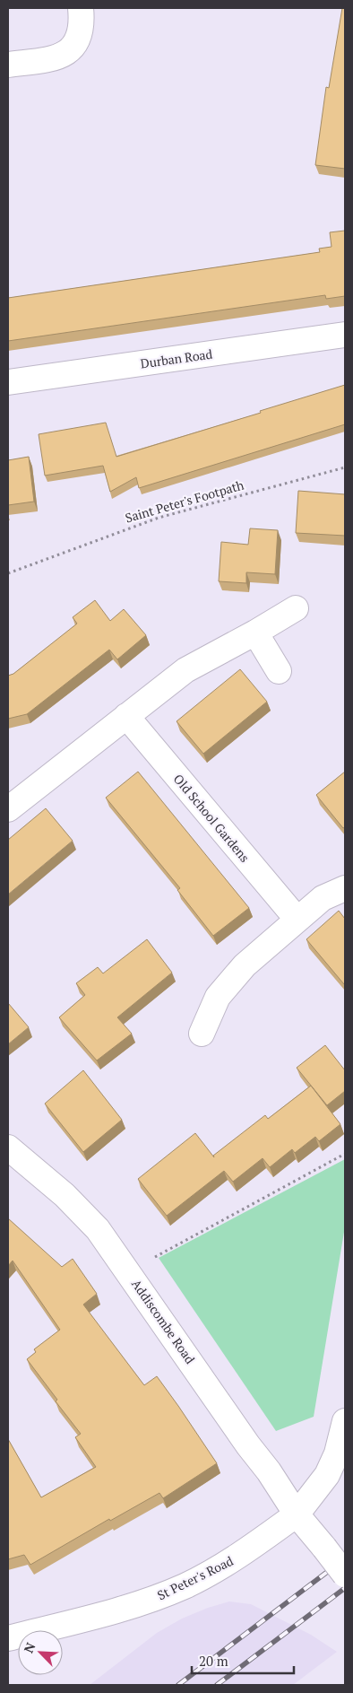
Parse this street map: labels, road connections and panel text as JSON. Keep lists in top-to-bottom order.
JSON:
{
  "streets": {
    "street": [
      "Durban Road",
      "Old School Gardens",
      "Addiscombe Road",
      "St Peter's Road"
    ],
    "path": ["Saint Peter's Footpath"]
  },
  "crossings": [
    ["Addiscombe Road", "St Peter's Road"]
  ],
  "scale_bar": "20 m",
  "north": "top left"
}
